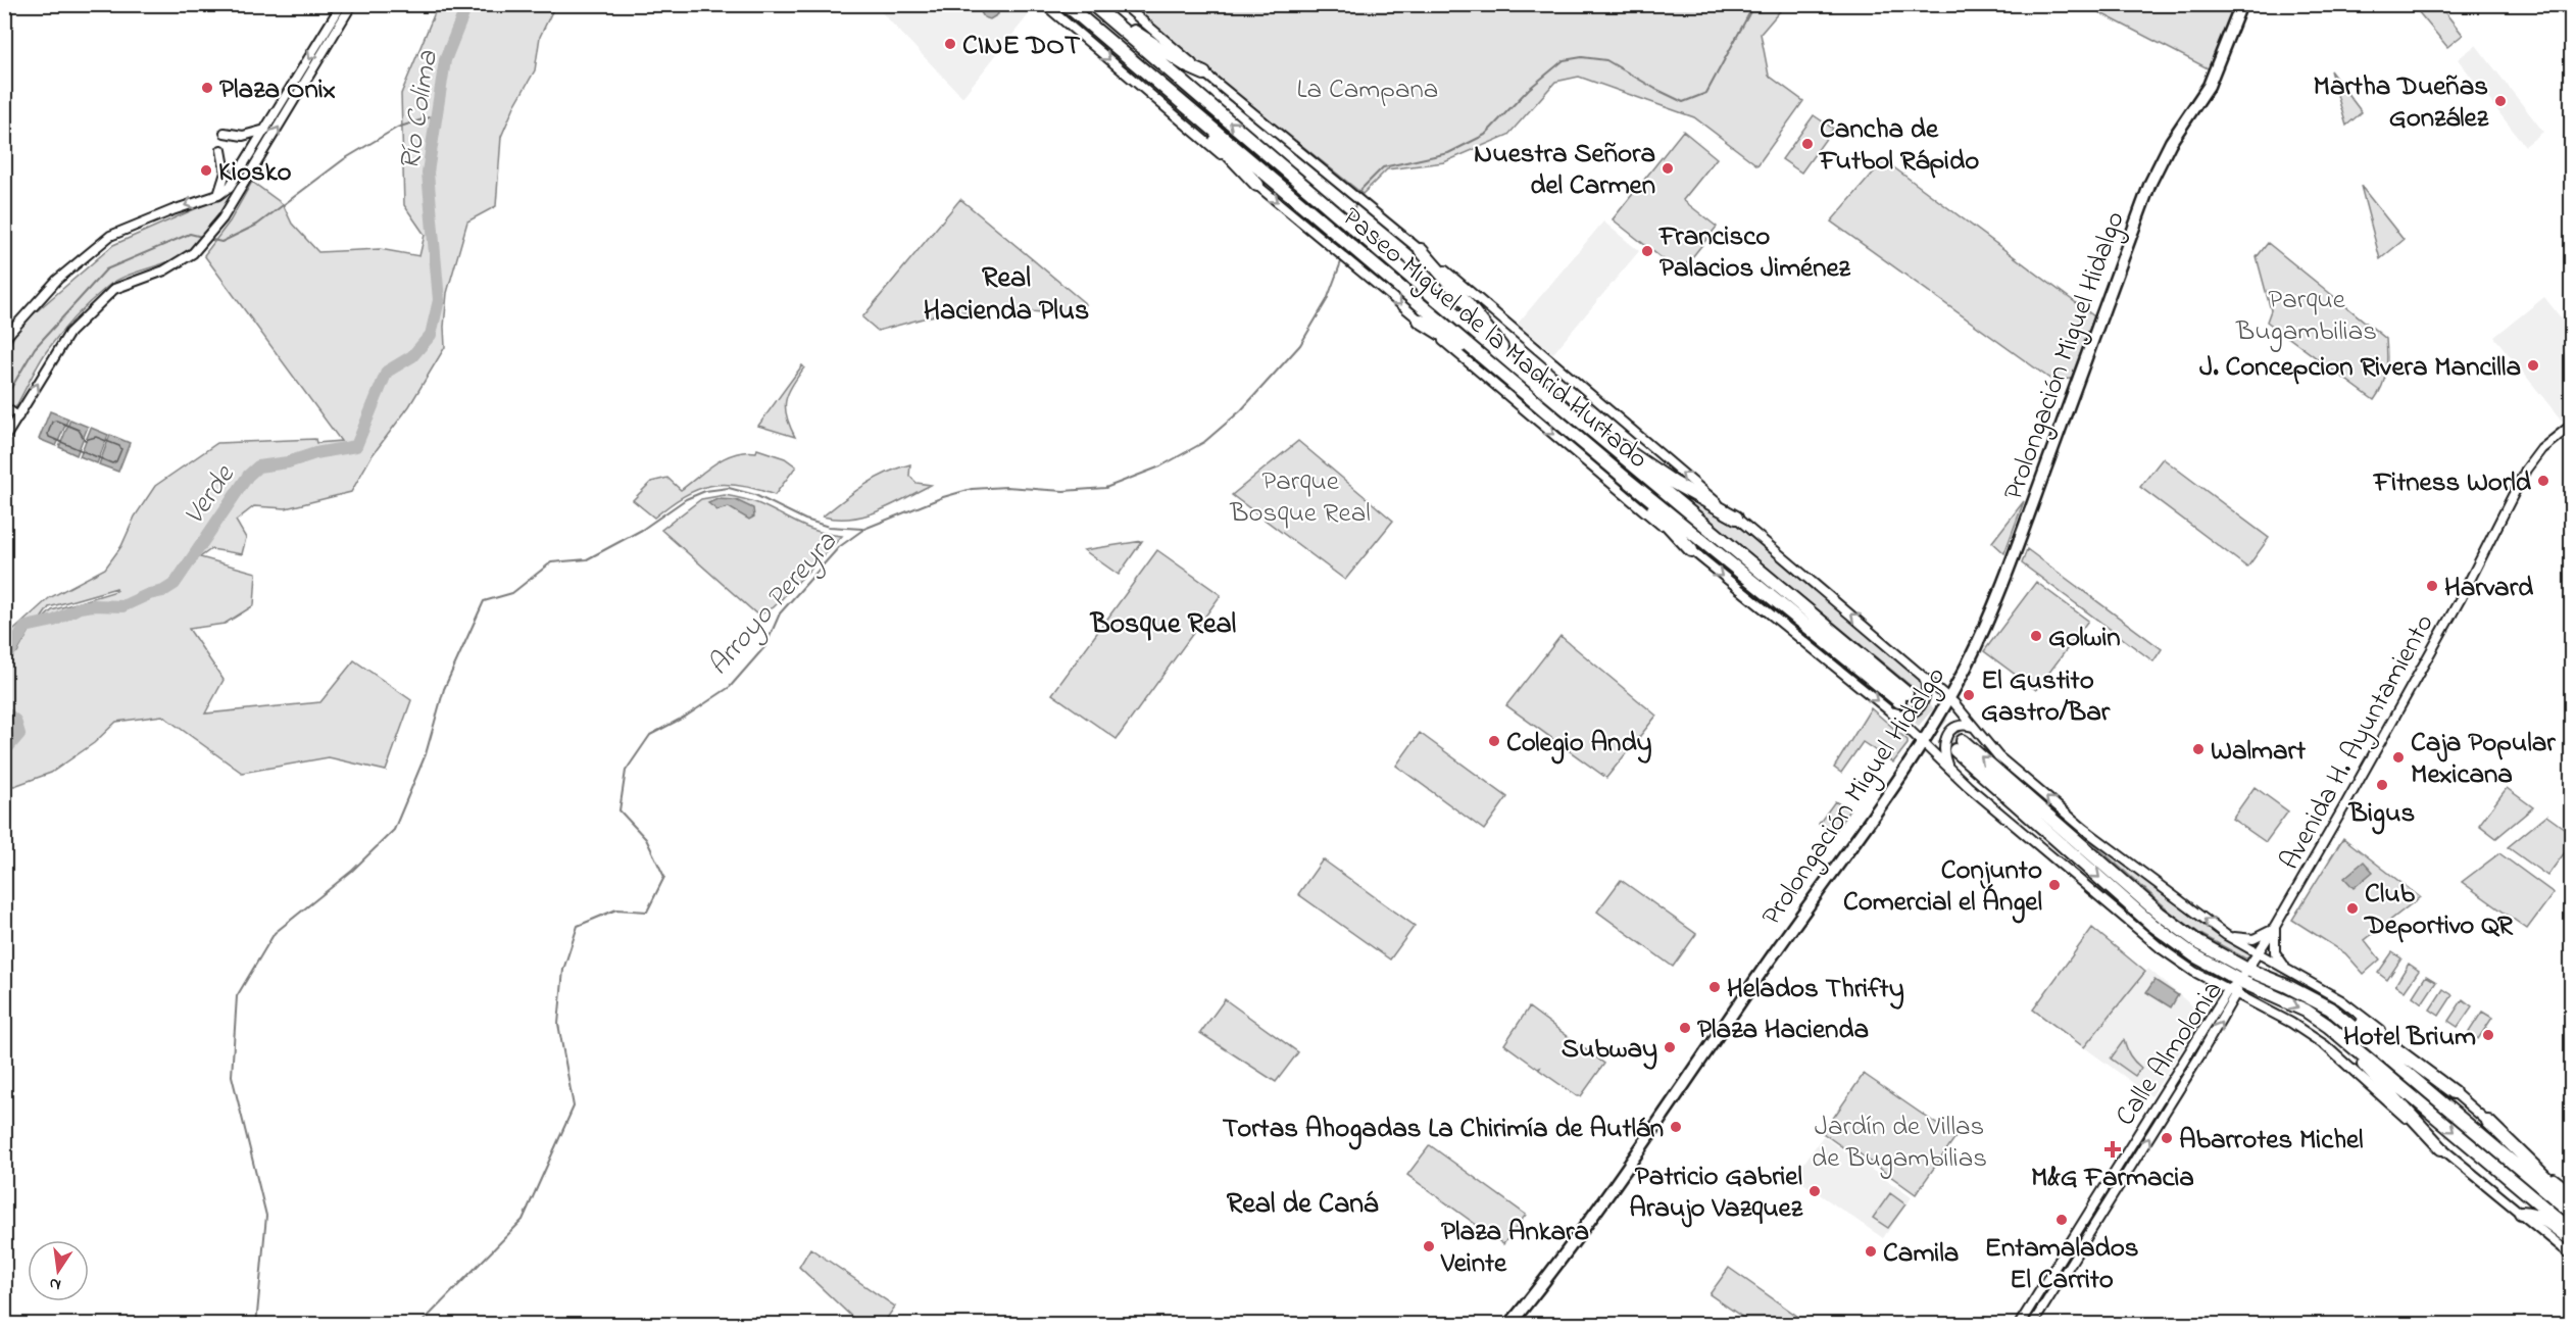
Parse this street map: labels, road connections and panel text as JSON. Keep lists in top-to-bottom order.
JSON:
{
  "streets": {
    "highway": ["Paseo Miguel de la Madrid Hurtado"],
    "main road": ["Prolongación Miguel Hidalgo"],
    "street": ["Avenida H. Ayuntamiento", "Calle Almolonia"]
  },
  "crossings": [
    ["Avenida H. Ayuntamiento", "Calle Almolonia"]
  ],
  "districts": ["Real Hacienda Plus", "Bosque Real", "Real de Caná"],
  "water": ["Río Colima", "Verde", "Arroyo Pereyra"],
  "parks": [
    "La Campana",
    "Parque Bugambilias",
    "Parque Bosque Real",
    "Jardín de Villas de Bugambilias"
  ],
  "places": {
    "other": [
      "CINE DOT",
      "Plaza Onix",
      "Martha Dueñas González",
      "Cancha de Futbol Rápido",
      "Nuestra Señora del Carmen",
      "Kiosko",
      "Francisco Palacios Jiménez",
      "J. Concepcion Rivera Mancilla",
      "Fitness World",
      "Harvard",
      "Golwin",
      "El Gustito Gastro/Bar",
      "Colegio Andy",
      "Walmart",
      "Caja Popular Mexicana",
      "Bigus",
      "Conjunto Comercial el Ángel",
      "Club Deportivo QR",
      "Helados Thrifty",
      "Plaza Hacienda",
      "Hotel Brium",
      "Subway",
      "Tortas Ahogadas La Chirimía de Autlán",
      "Abarrotes Michel",
      "Patricio Gabriel Araujo Vazquez",
      "Entamalados El Carrito",
      "Plaza Ankara Veinte",
      "Camila"
    ],
    "health": ["M&G Farmacia"]
  },
  "north": "bottom"
}
